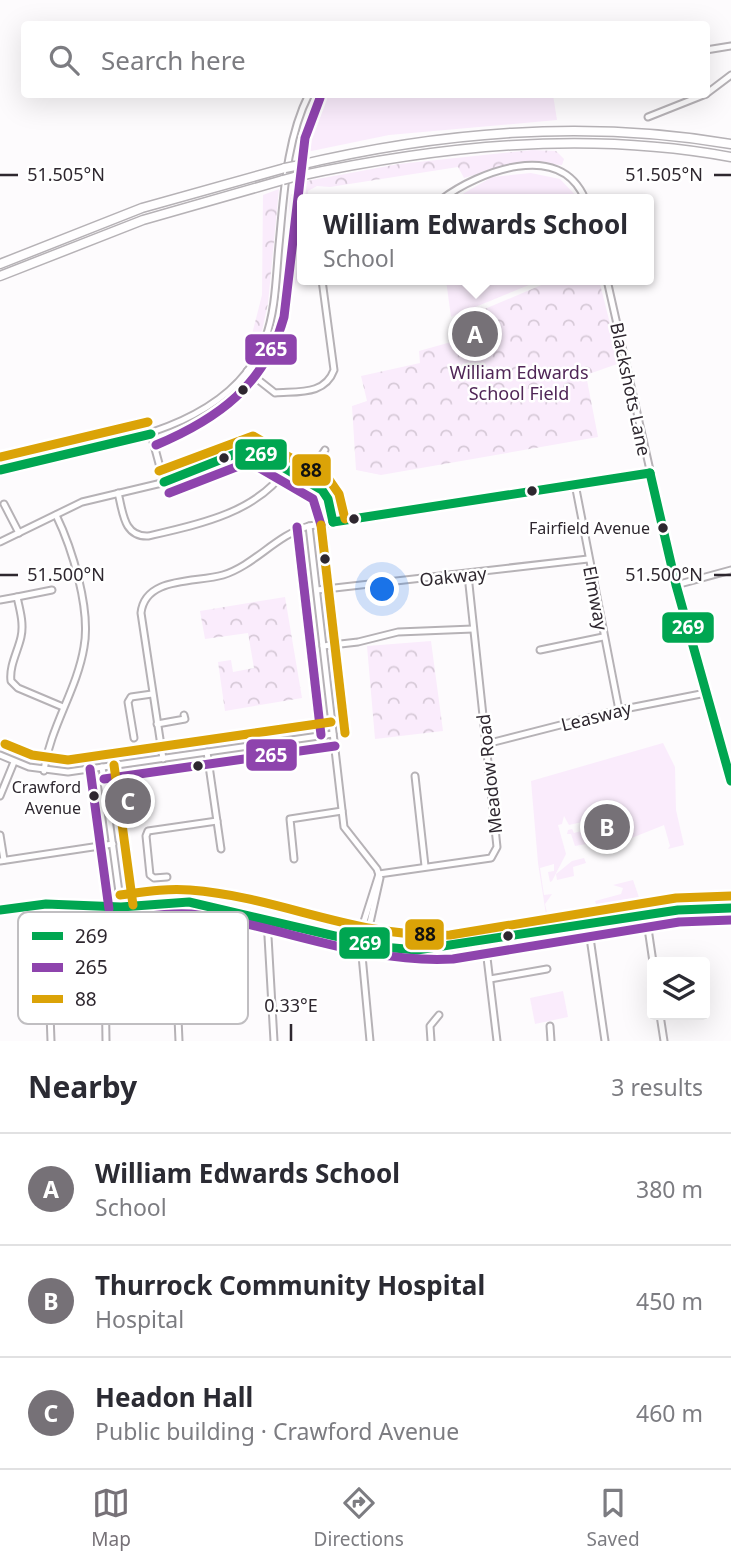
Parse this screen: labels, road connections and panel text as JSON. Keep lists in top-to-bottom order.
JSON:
{
  "streets": {
    "street": [
      "Blackshots Lane",
      "Oakway",
      "Elmway",
      "Leasway",
      "Meadow Road"
    ]
  },
  "crossings": [
    ["Blackshots Lane", "Leasway"],
    ["Oakway", "Elmway"],
    ["Oakway", "Meadow Road"],
    ["Elmway", "Leasway"],
    ["Leasway", "Meadow Road"]
  ],
  "parks": ["William Edwards School Field"],
  "places": ["Fairfield Avenue", "Crawford Avenue"],
  "lines": ["transit line 265", "transit line 88", "transit line 269"],
  "legend": ["269", "265", "88"],
  "page": {
    "search": "Search here",
    "popup": ["William Edwards School", "School"],
    "pins": ["A", "C", "B"],
    "heading": ["Nearby", "3 results"],
    "list": [
      {
        "mark": "A",
        "name": "William Edwards School",
        "note": "School",
        "value": "380 m"
      },
      {
        "mark": "B",
        "name": "Thurrock Community Hospital",
        "note": "Hospital",
        "value": "450 m"
      },
      {
        "mark": "C",
        "name": "Headon Hall",
        "note": "Public building · Crawford Avenue",
        "value": "460 m"
      }
    ],
    "nav": ["Map", "Directions", "Saved"]
  },
  "coordinates": ["51.505°N", "51.500°N", "0.33°E"]
}
